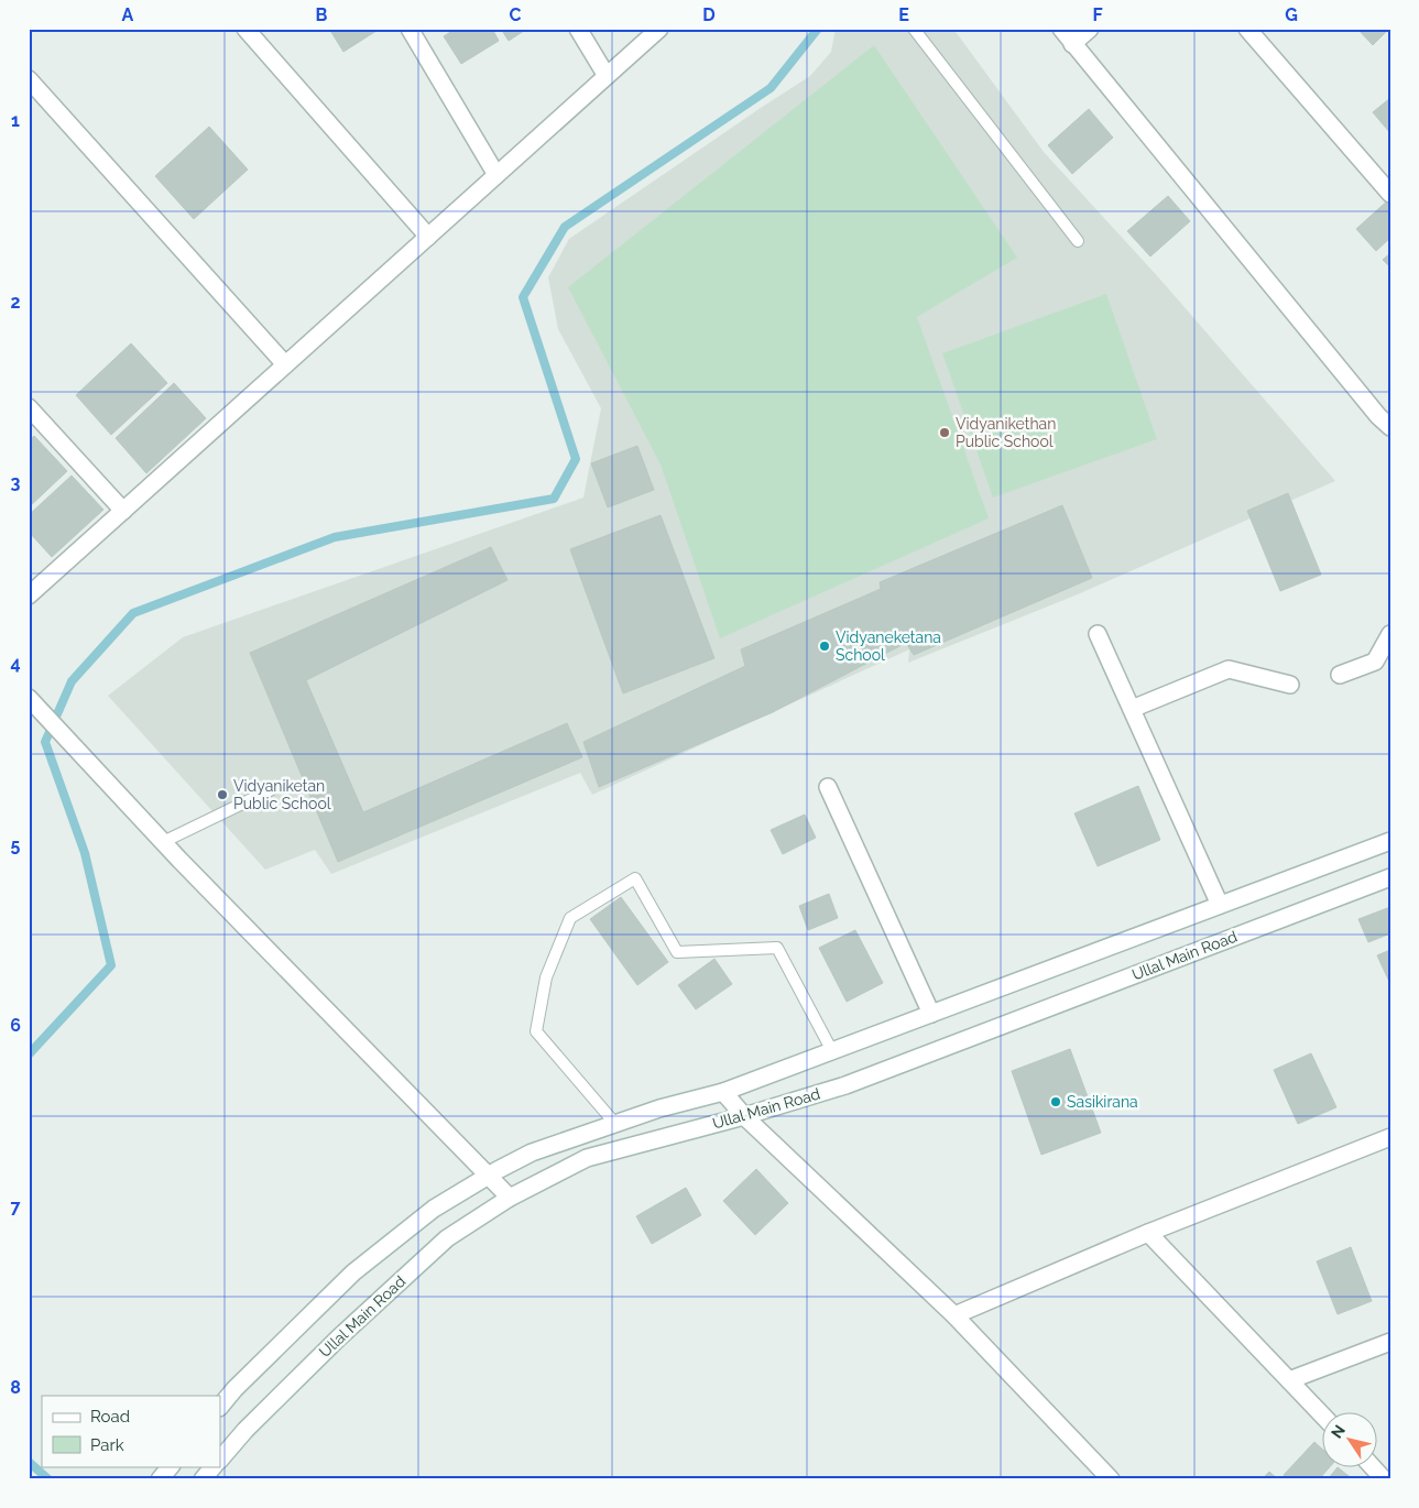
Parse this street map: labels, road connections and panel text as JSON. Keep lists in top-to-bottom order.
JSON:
{
  "streets": {
    "street": ["Ullal Main Road"]
  },
  "places": [
    "Vidyanikethan Public School",
    "Vidyaneketana School",
    "Vidyaniketan Public School",
    "Sasikirana"
  ],
  "legend": ["Road", "Park"],
  "north": "top left",
  "grid": {
    "columns": [
      "A",
      "B",
      "C",
      "D",
      "E",
      "F",
      "G"
    ],
    "rows": [
      "1",
      "2",
      "3",
      "4",
      "5",
      "6",
      "7",
      "8"
    ]
  }
}
